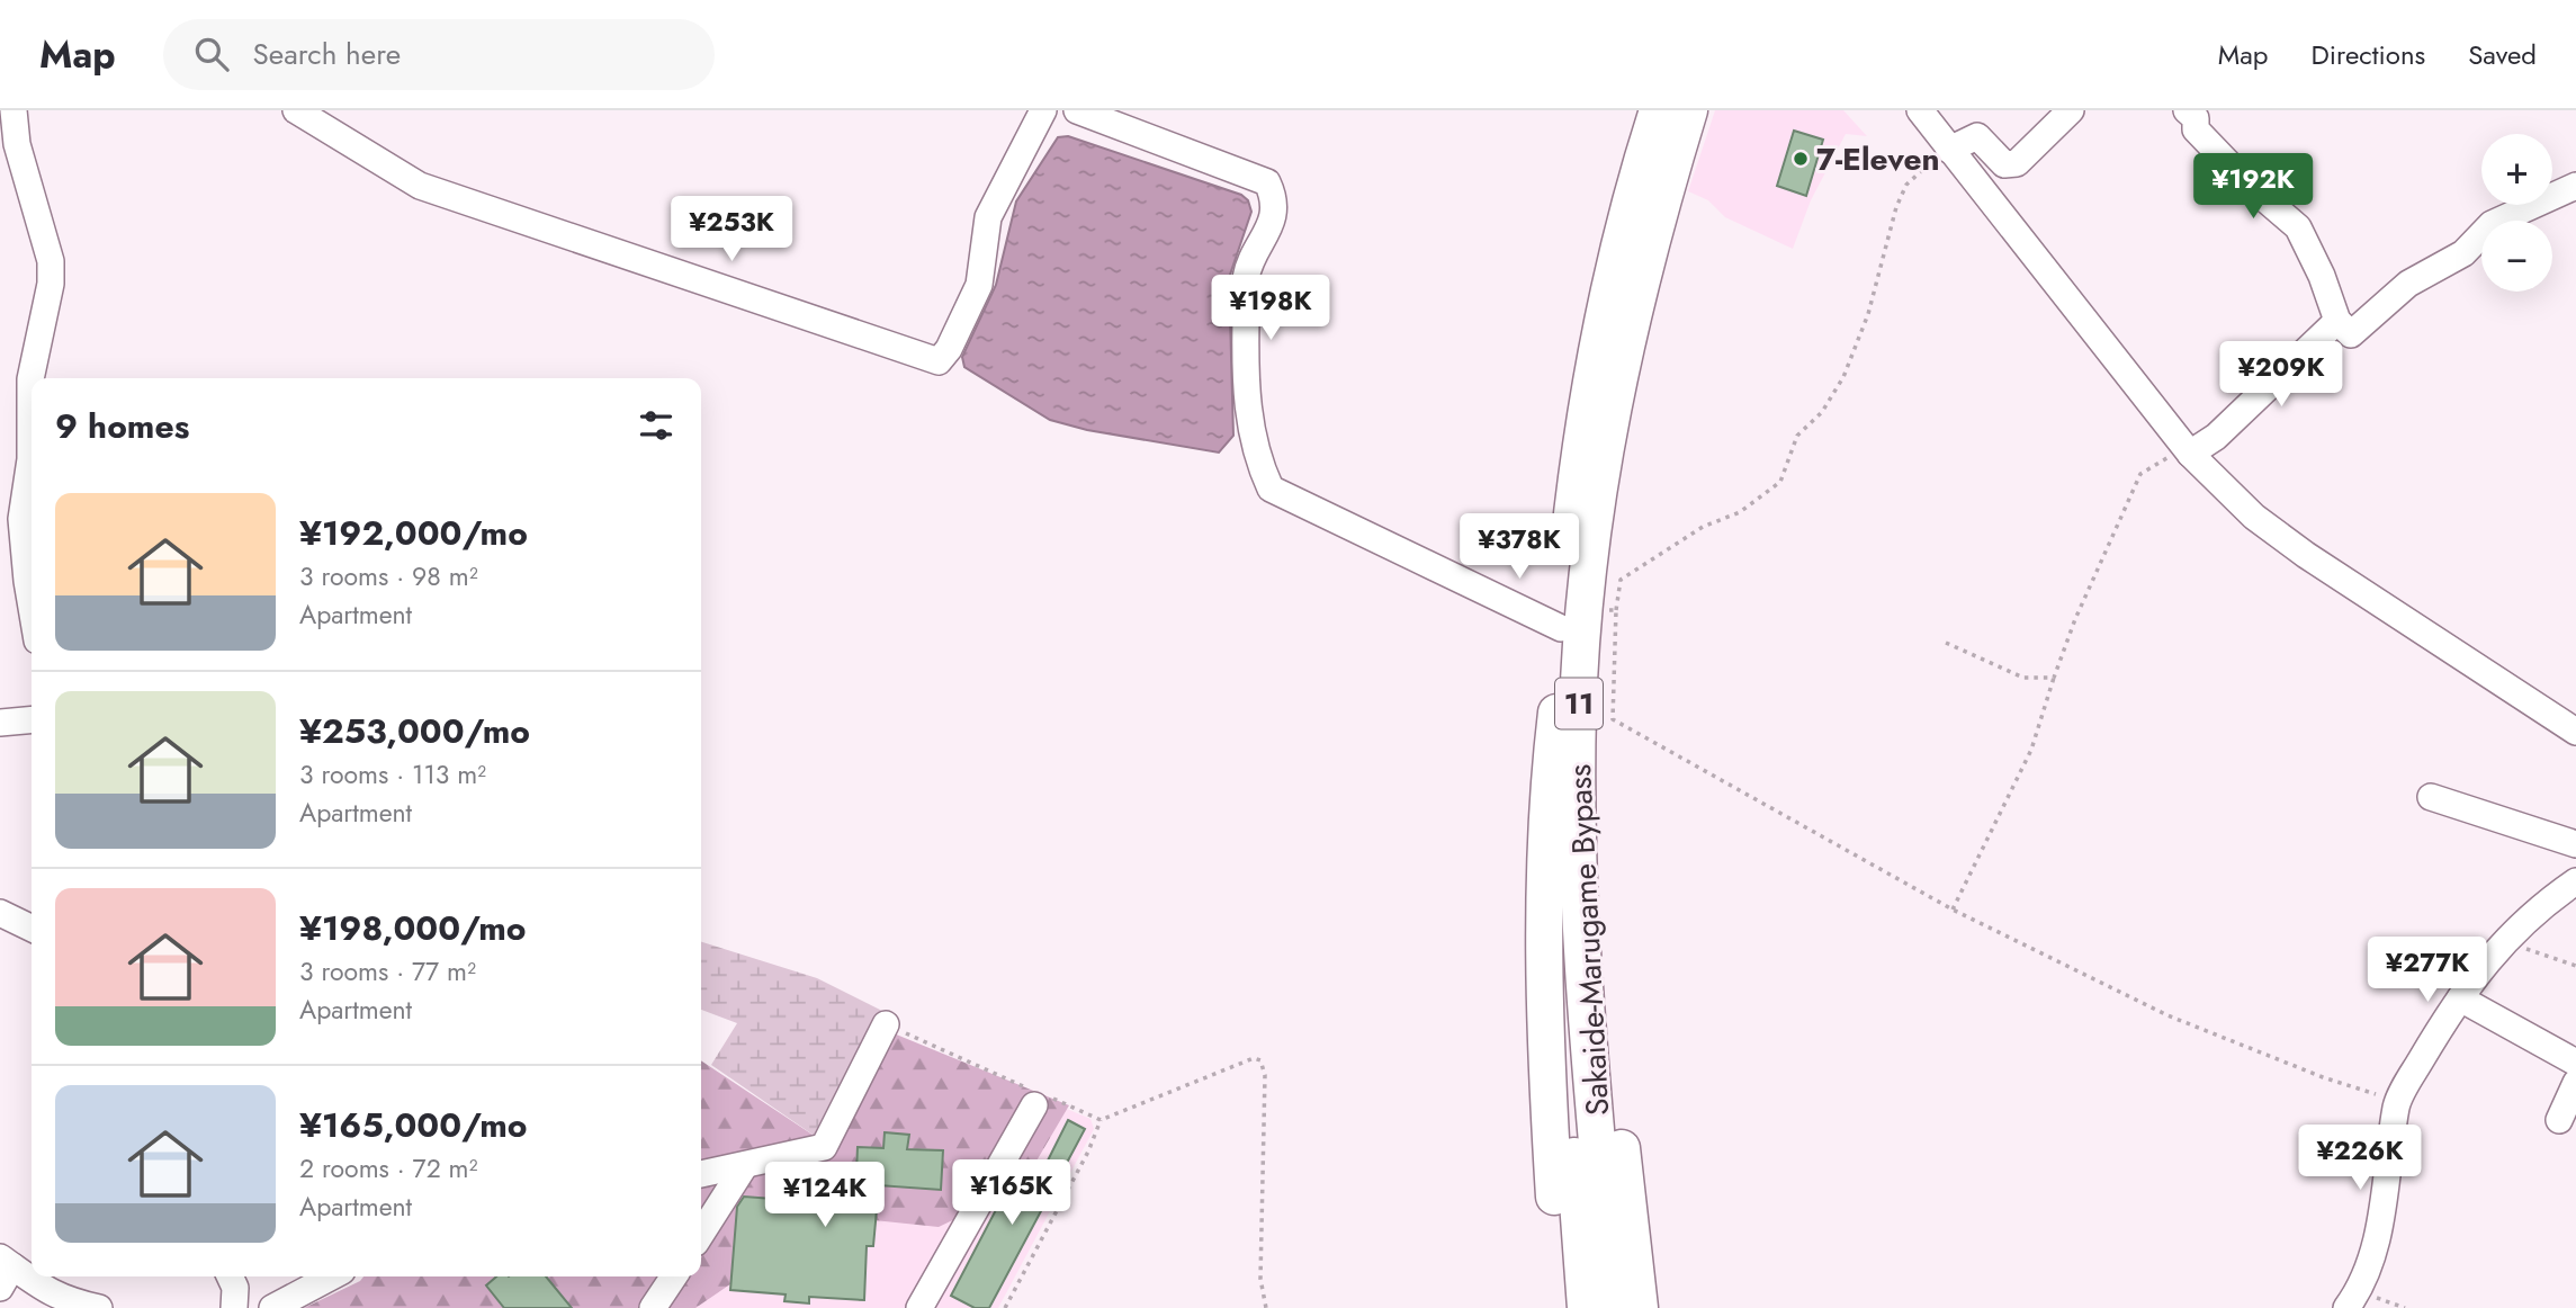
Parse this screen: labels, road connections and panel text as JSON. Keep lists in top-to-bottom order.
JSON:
{
  "streets": {
    "highway": ["11", "Sakaide-Marugame Bypass"]
  },
  "places": ["7-Eleven"],
  "page": {
    "header": "Map",
    "search": "Search here",
    "nav": ["Map", "Directions", "Saved"],
    "map_buttons": ["+", "−"],
    "price": [
      "¥192K",
      "¥253K",
      "¥198K",
      "¥209K",
      "¥378K",
      "¥277K",
      "¥226K",
      "¥165K",
      "¥124K"
    ],
    "heading": "9 homes",
    "list": [
      {
        "name": "¥192,000/mo",
        "note": "3 rooms · 98 m² · Apartment"
      },
      {
        "name": "¥253,000/mo",
        "note": "3 rooms · 113 m² · Apartment"
      },
      {
        "name": "¥198,000/mo",
        "note": "3 rooms · 77 m² · Apartment"
      },
      {
        "name": "¥165,000/mo",
        "note": "2 rooms · 72 m² · Apartment"
      }
    ]
  }
}
